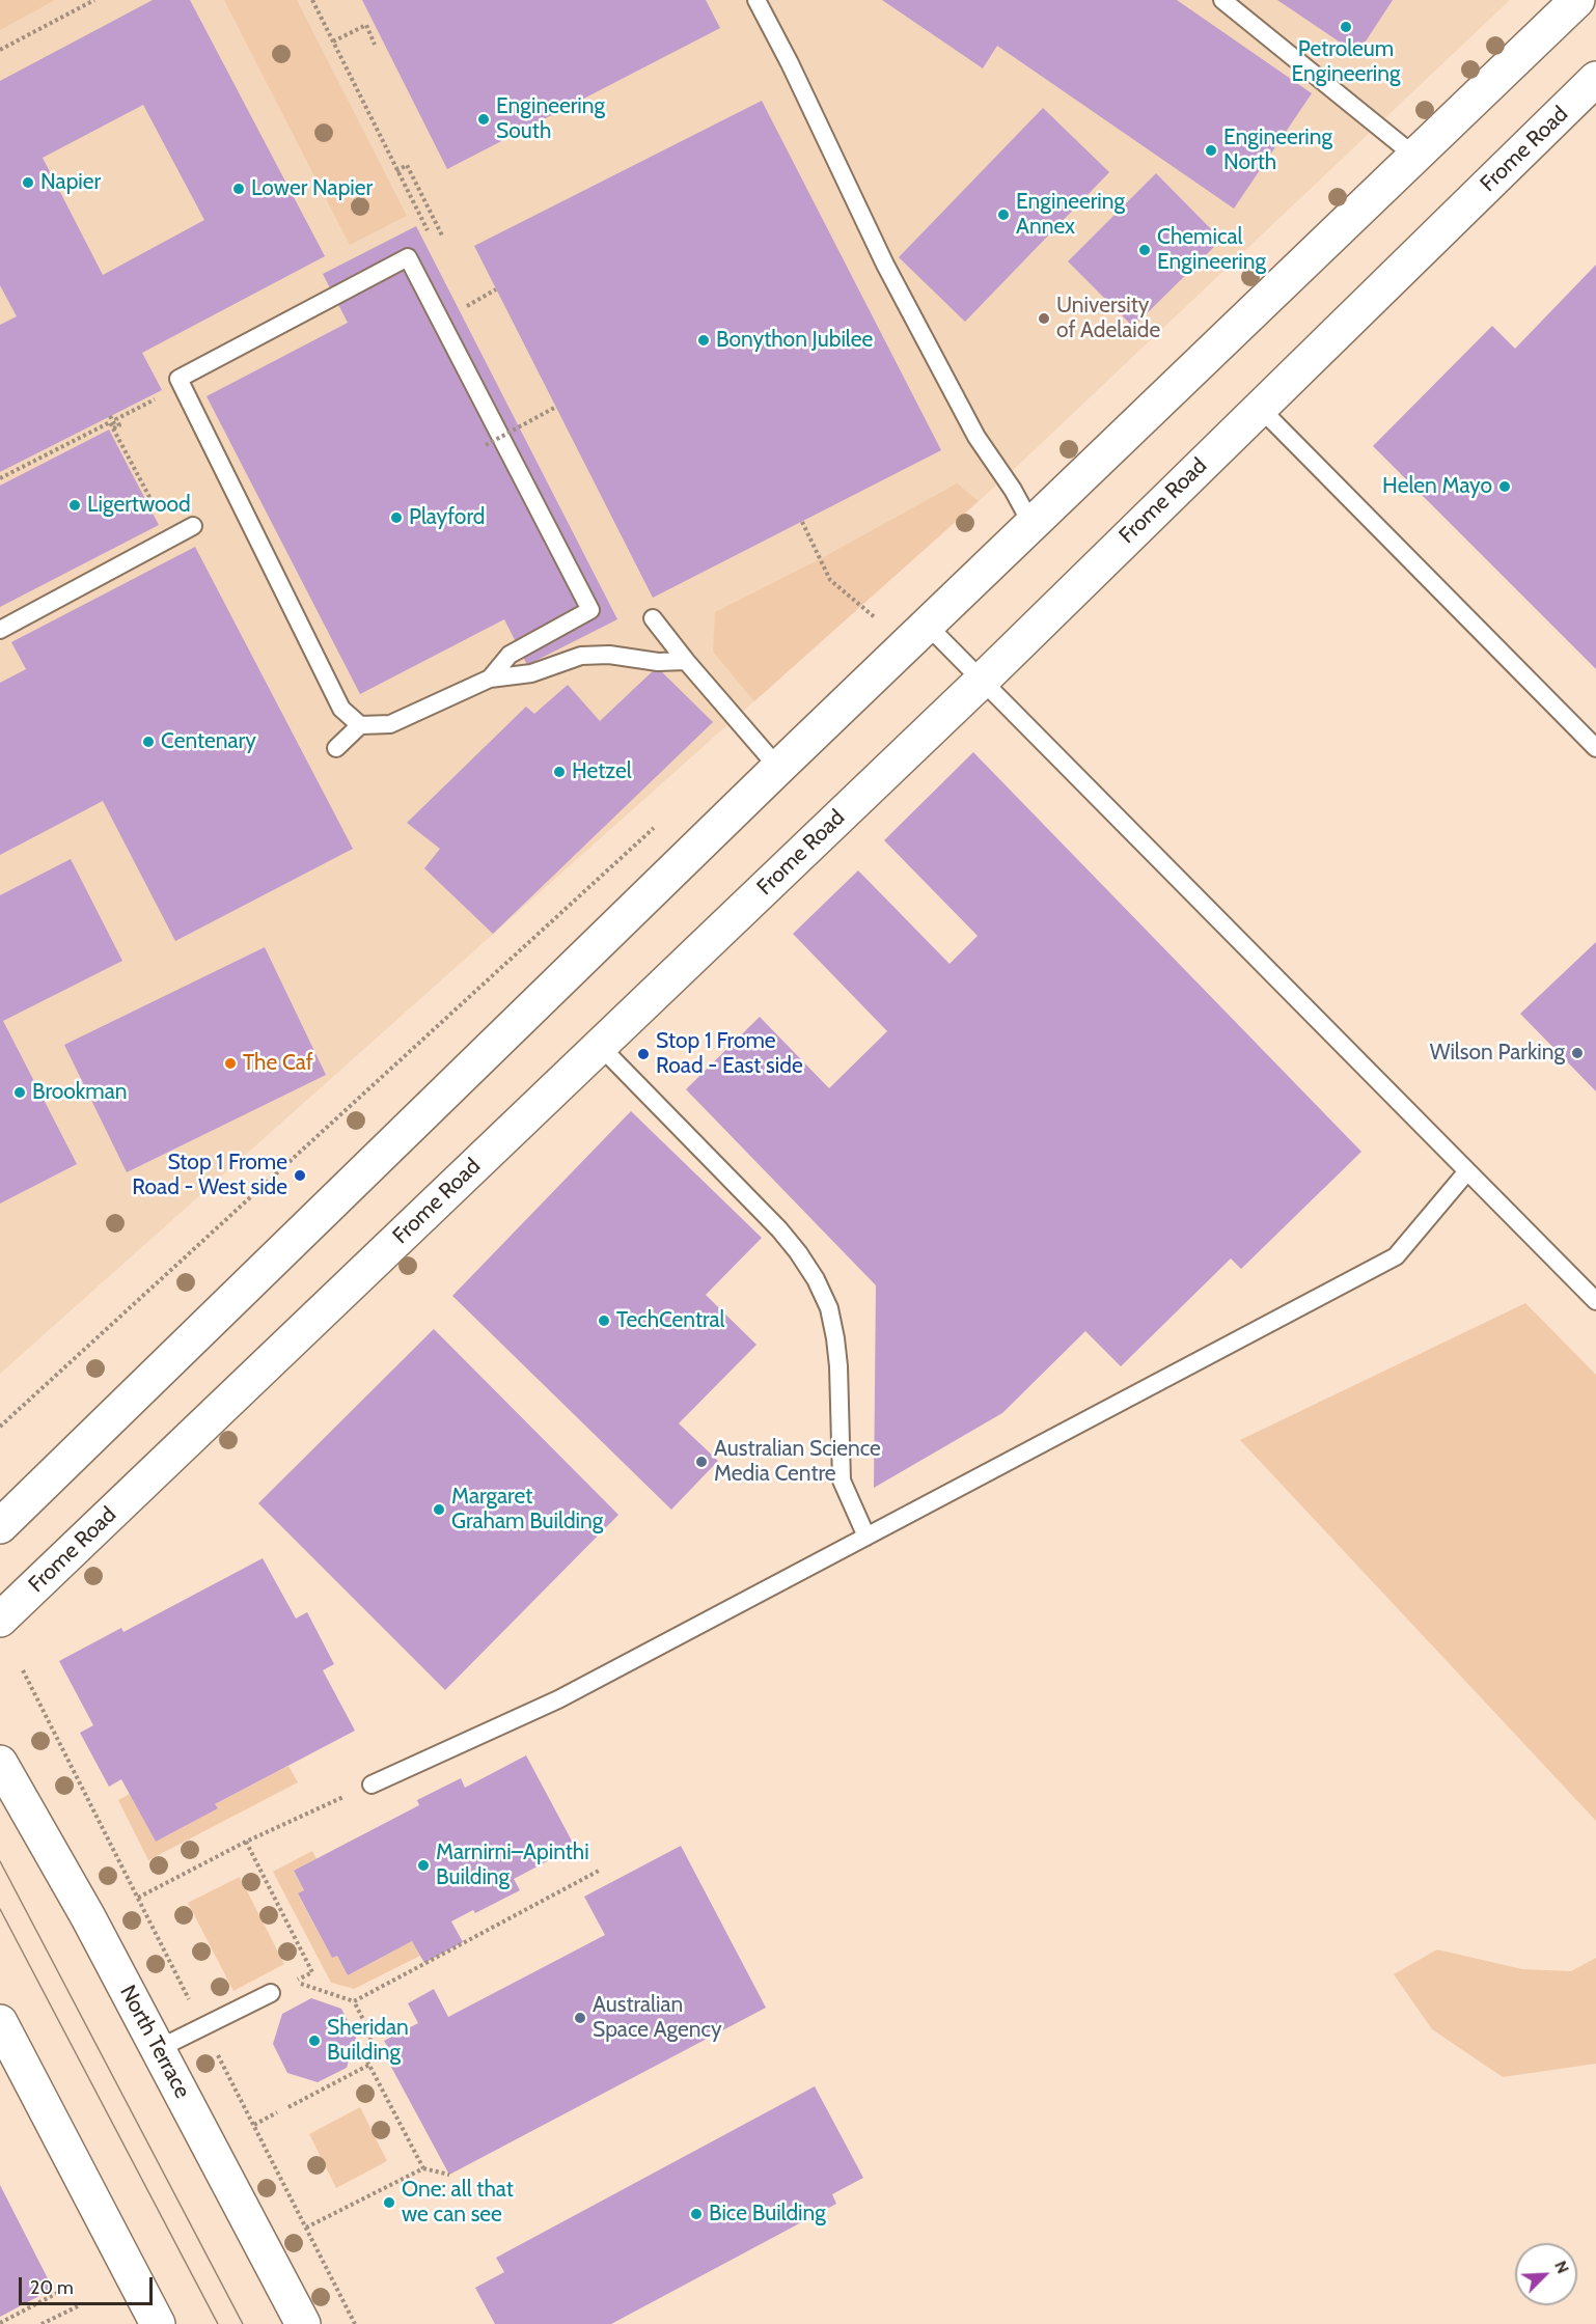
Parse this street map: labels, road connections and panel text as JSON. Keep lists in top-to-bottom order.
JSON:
{
  "streets": {
    "main road": ["Frome Road", "North Terrace"]
  },
  "places": [
    "Petroleum Engineering",
    "Engineering South",
    "Engineering North",
    "Napier",
    "Lower Napier",
    "Engineering Annex",
    "Chemical Engineering",
    "University of Adelaide",
    "Bonython Jubilee",
    "Helen Mayo",
    "Ligertwood",
    "Playford",
    "Centenary",
    "Hetzel",
    "Wilson Parking",
    "Stop 1 Frome Road - East side",
    "The Caf",
    "Brookman",
    "Stop 1 Frome Road - West side",
    "TechCentral",
    "Australian Science Media Centre",
    "Margaret Graham Building",
    "Marnirni–Apinthi Building",
    "Australian Space Agency",
    "Sheridan Building",
    "One: all that we can see",
    "Bice Building"
  ],
  "scale_bar": "20 m",
  "north": "top right"
}
